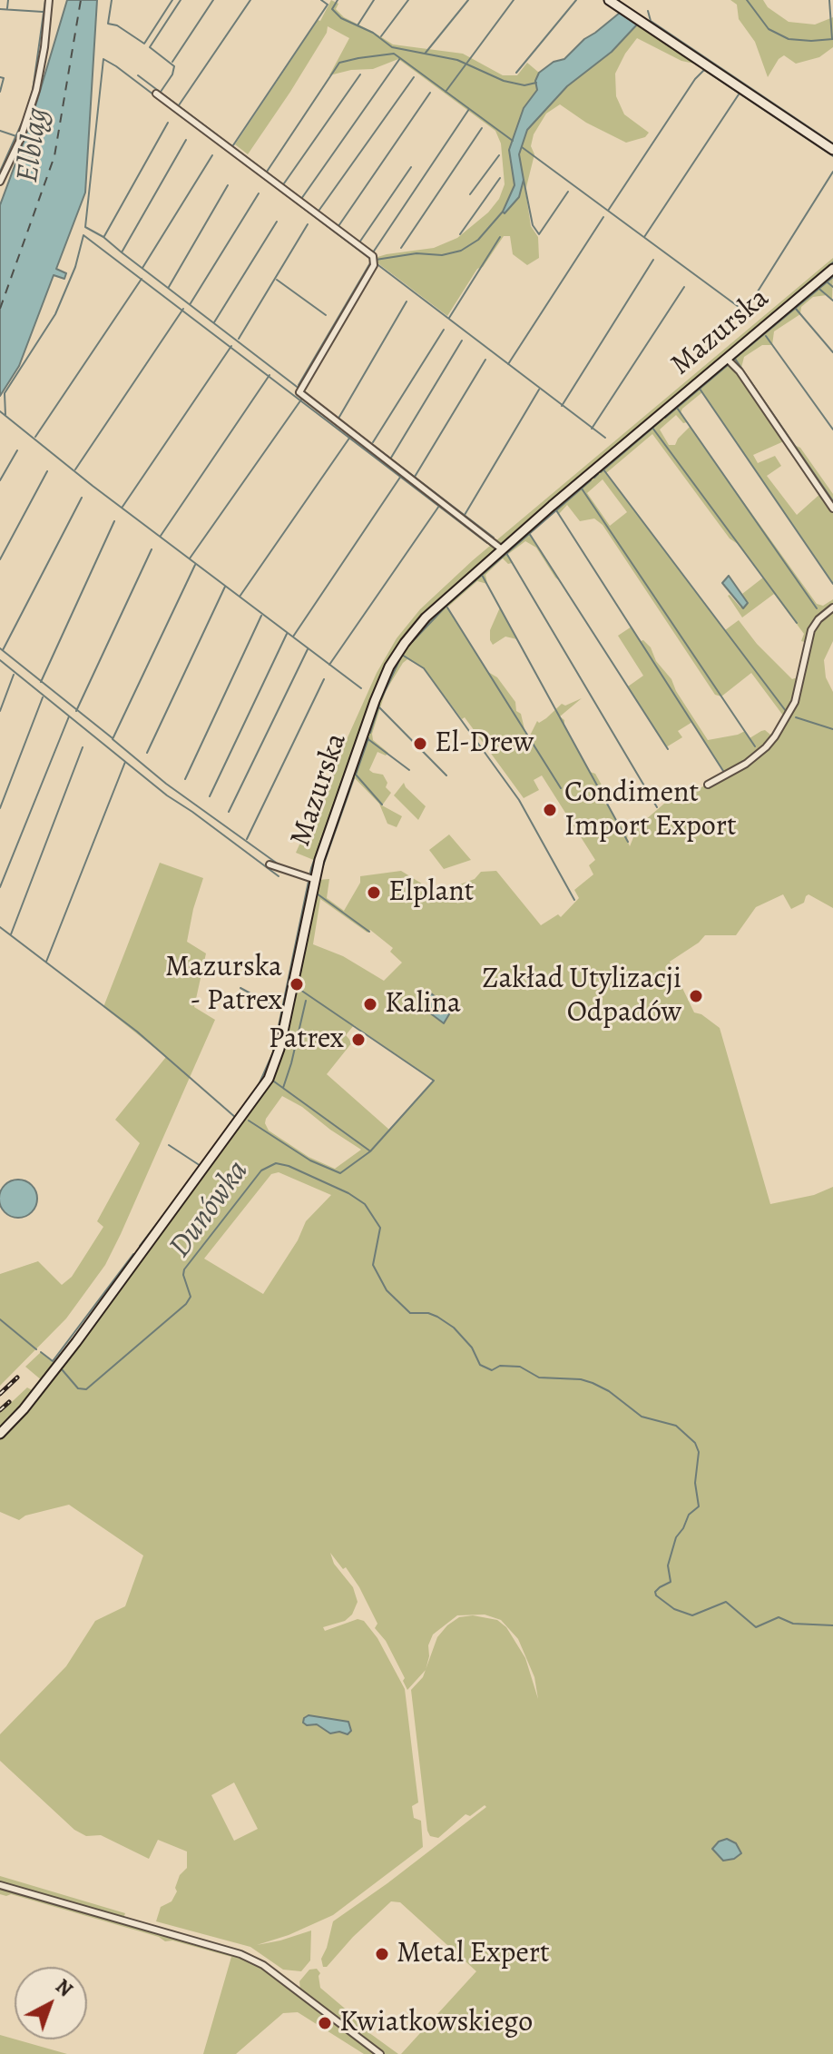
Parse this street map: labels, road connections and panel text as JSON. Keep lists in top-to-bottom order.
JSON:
{
  "streets": {
    "main road": ["Mazurska"]
  },
  "water": ["Elbląg", "Dunówka"],
  "places": [
    "El-Drew",
    "Condiment Import Export",
    "Elplant",
    "Mazurska - Patrex",
    "Zakład Utylizacji Odpadów",
    "Kalina",
    "Patrex",
    "Metal Expert",
    "Kwiatkowskiego"
  ],
  "north": "top right"
}
